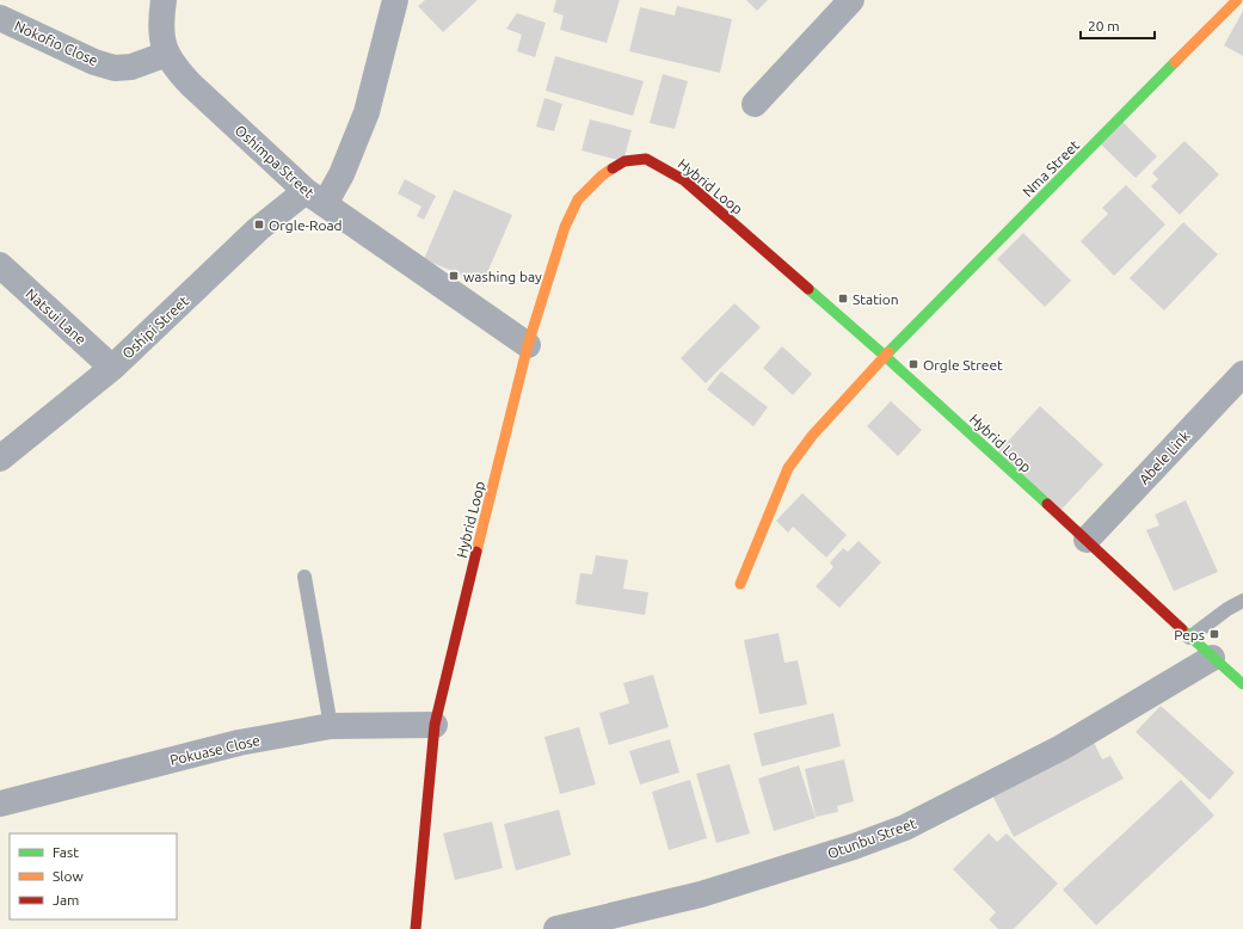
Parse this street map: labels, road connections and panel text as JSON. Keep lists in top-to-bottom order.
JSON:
{
  "streets": {
    "street": [
      "Nokofio Close",
      "Oshimpa Street",
      "Nma Street",
      "Hybrid Loop",
      "Natsui Lane",
      "Oshipi Street",
      "Abele Link",
      "Pokuase Close",
      "Otunbu Street"
    ]
  },
  "crossings": [
    ["Nokofio Close", "Oshimpa Street"],
    ["Oshimpa Street", "Hybrid Loop"],
    ["Oshimpa Street", "Oshipi Street"],
    ["Nma Street", "Hybrid Loop"],
    ["Hybrid Loop", "Abele Link"],
    ["Hybrid Loop", "Pokuase Close"],
    ["Hybrid Loop", "Otunbu Street"],
    ["Natsui Lane", "Oshipi Street"]
  ],
  "places": {
    "transit": [
      "Orgle-Road",
      "washing bay",
      "Station",
      "Orgle Street",
      "Peps"
    ]
  },
  "legend": ["Fast", "Slow", "Jam"],
  "scale_bar": "20 m"
}
